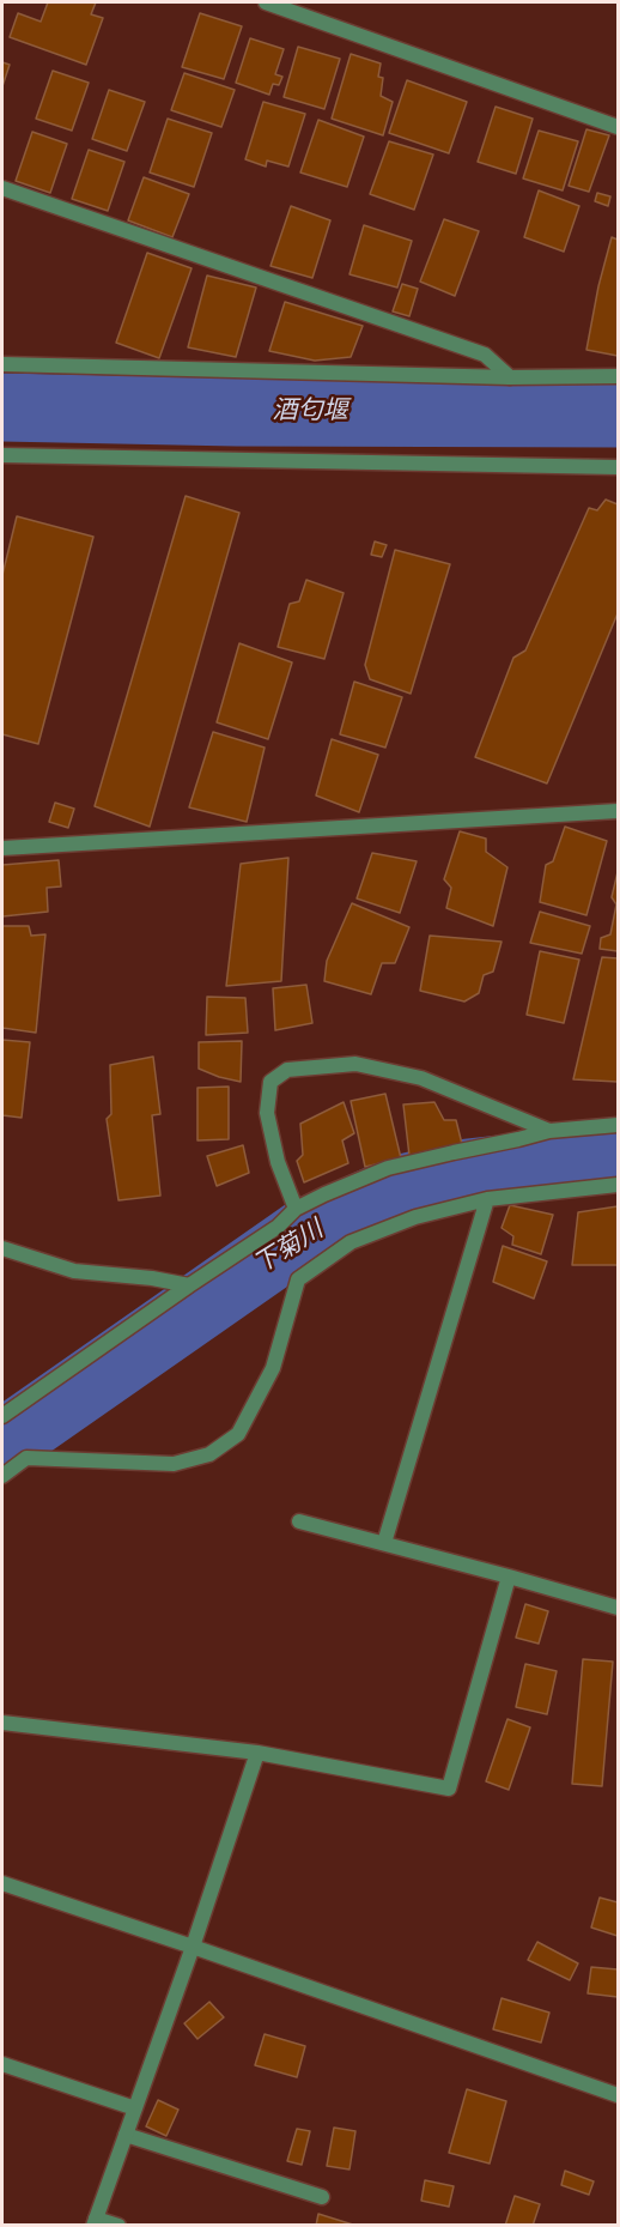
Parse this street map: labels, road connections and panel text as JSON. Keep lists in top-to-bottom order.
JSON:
{
  "water": ["酒匂堰", "下菊川"]
}
